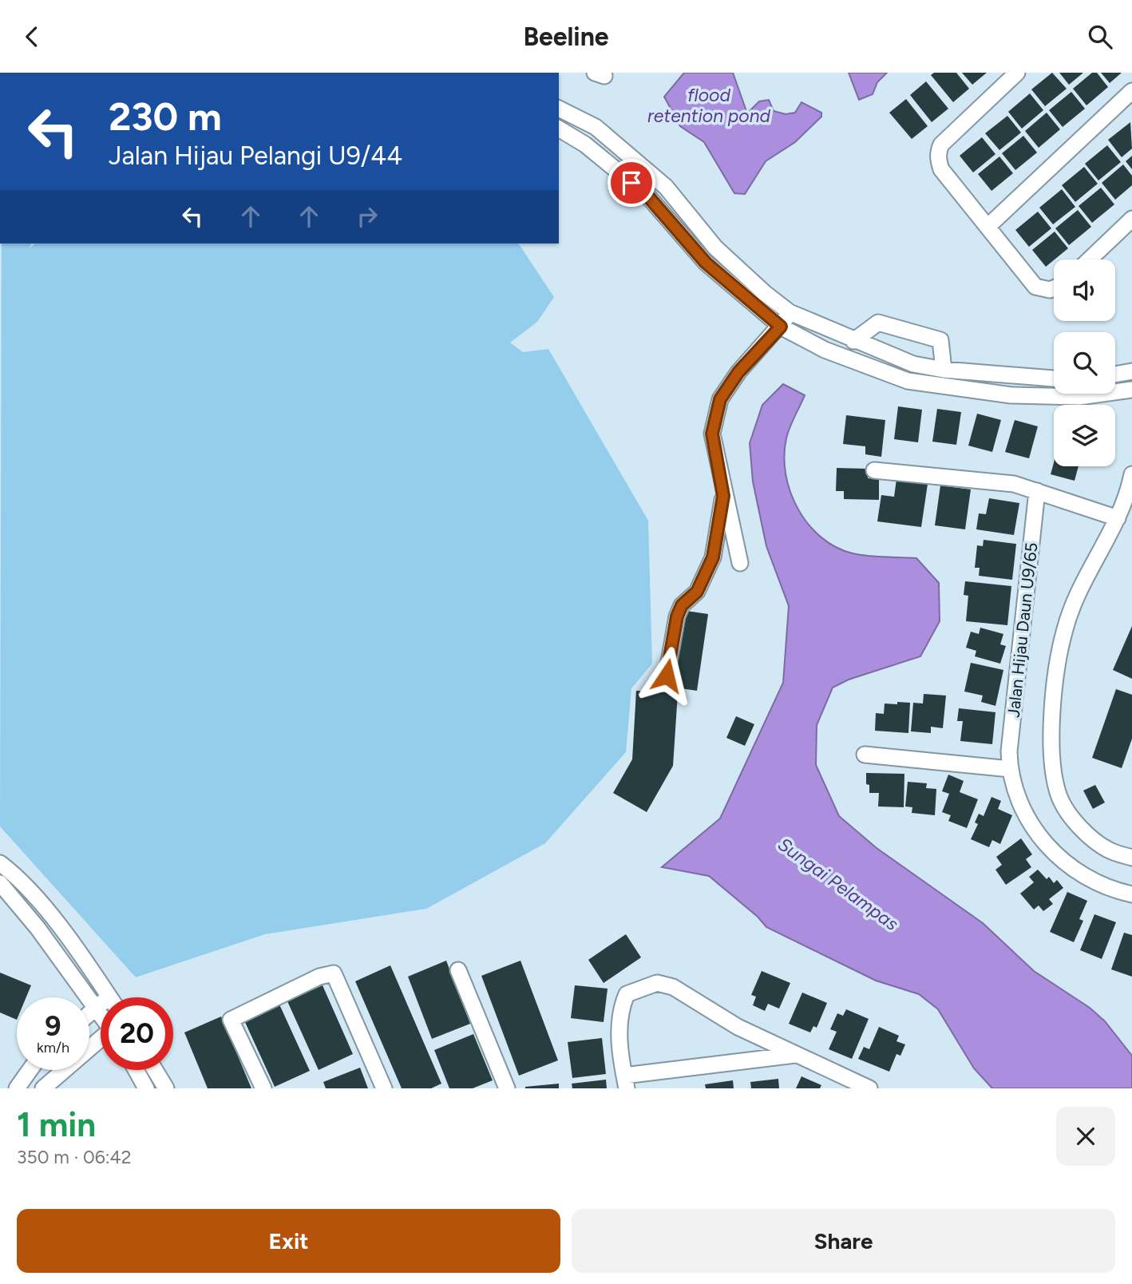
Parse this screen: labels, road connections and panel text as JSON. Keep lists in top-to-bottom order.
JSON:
{
  "streets": {
    "street": ["Jalan Hijau Daun U9/65"]
  },
  "water": ["flood retention pond", "Sungai Pelampas"],
  "page": {
    "header": "Beeline",
    "turn": ["230 m", "Jalan Hijau Pelangi U9/44"],
    "speed": "9 km/h",
    "limit": "20",
    "heading": ["1 min", "350 m · 06:42"],
    "buttons": ["Exit", "Share"]
  }
}
